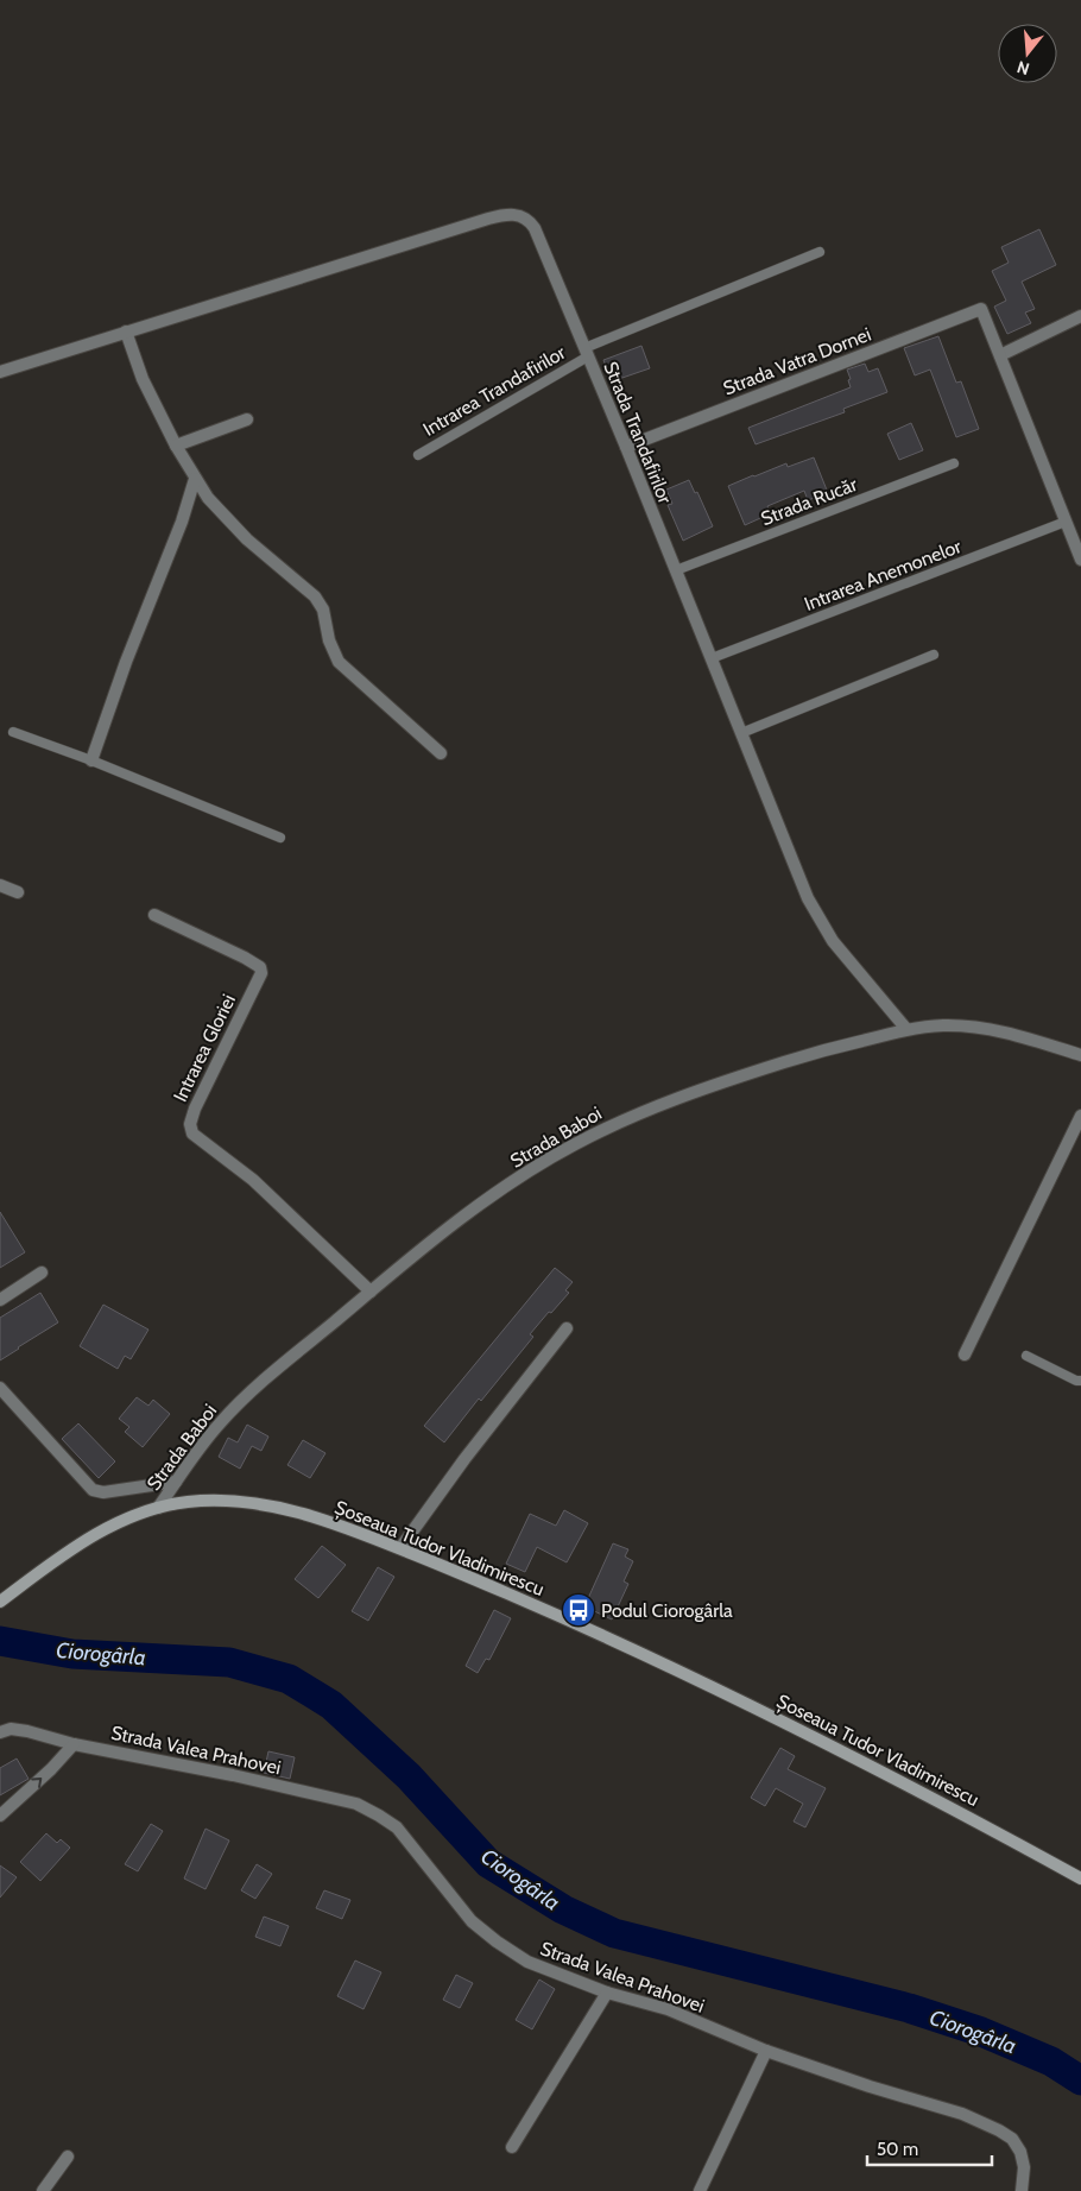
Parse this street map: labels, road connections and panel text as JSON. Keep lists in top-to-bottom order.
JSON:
{
  "streets": {
    "main road": ["Șoseaua Tudor Vladimirescu"],
    "street": [
      "Strada Vatra Dornei",
      "Strada Trandafirilor",
      "Intrarea Gloriei",
      "Strada Baboi",
      "Strada Valea Prahovei"
    ],
    "lane": ["Intrarea Trandafirilor", "Strada Rucăr", "Intrarea Anemonelor"]
  },
  "crossings": [
    ["Strada Vatra Dornei", "Strada Trandafirilor"],
    ["Intrarea Trandafirilor", "Strada Trandafirilor"],
    ["Strada Trandafirilor", "Strada Rucăr"],
    ["Strada Trandafirilor", "Intrarea Anemonelor"],
    ["Strada Trandafirilor", "Strada Baboi"],
    ["Intrarea Gloriei", "Strada Baboi"],
    ["Strada Baboi", "Șoseaua Tudor Vladimirescu"]
  ],
  "water": ["Ciorogârla"],
  "places": {
    "bus stop": ["Podul Ciorogârla"]
  },
  "scale_bar": "50 m",
  "north": "bottom"
}
